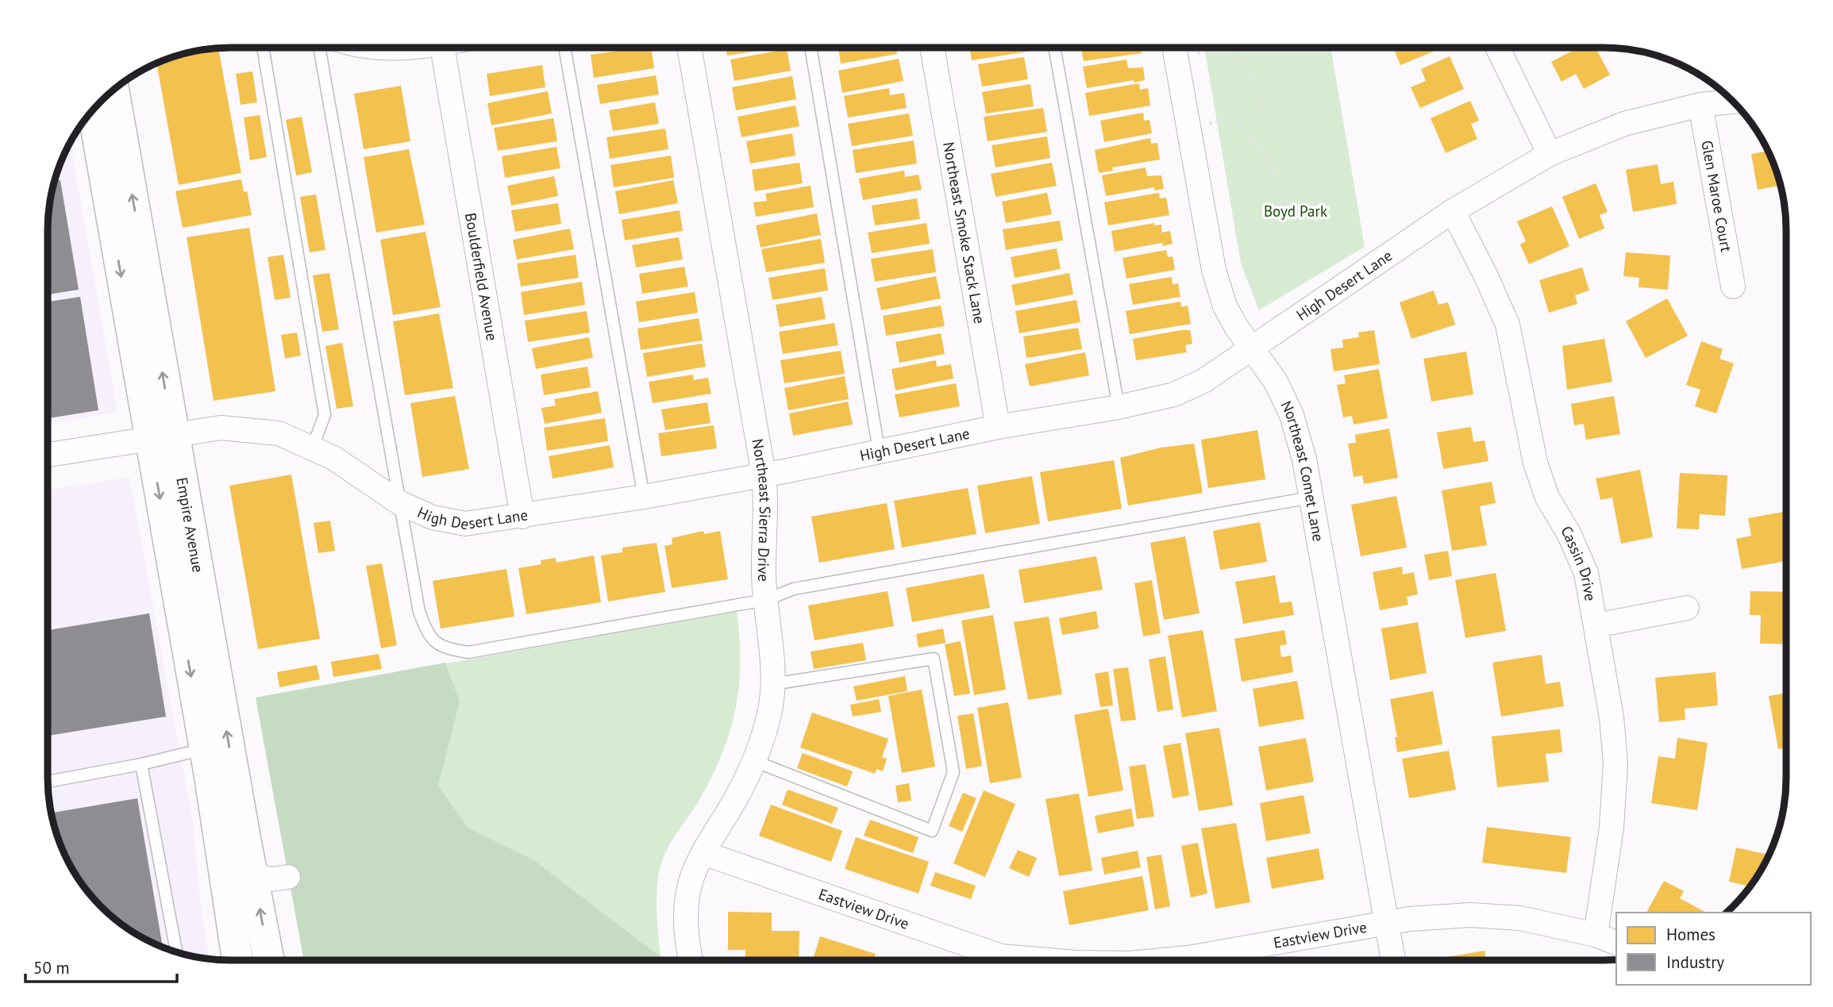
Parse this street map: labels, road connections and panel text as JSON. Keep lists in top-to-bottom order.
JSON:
{
  "streets": {
    "highway": ["Empire Avenue"],
    "street": [
      "Glen Maroe Court",
      "Northeast Smoke Stack Lane",
      "Boulderfield Avenue",
      "High Desert Lane",
      "Northeast Comet Lane",
      "Northeast Sierra Drive",
      "Cassin Drive",
      "Eastview Drive"
    ]
  },
  "crossings": [
    ["Glen Maroe Court", "High Desert Lane"],
    ["Northeast Smoke Stack Lane", "High Desert Lane"],
    ["Boulderfield Avenue", "High Desert Lane"],
    ["High Desert Lane", "Northeast Comet Lane"],
    ["High Desert Lane", "Northeast Sierra Drive"],
    ["High Desert Lane", "Empire Avenue"],
    ["High Desert Lane", "Cassin Drive"],
    ["Northeast Comet Lane", "Eastview Drive"],
    ["Northeast Sierra Drive", "Eastview Drive"],
    ["Cassin Drive", "Eastview Drive"]
  ],
  "parks": ["Boyd Park"],
  "legend": ["Homes", "Industry"],
  "scale_bar": "50 m"
}
